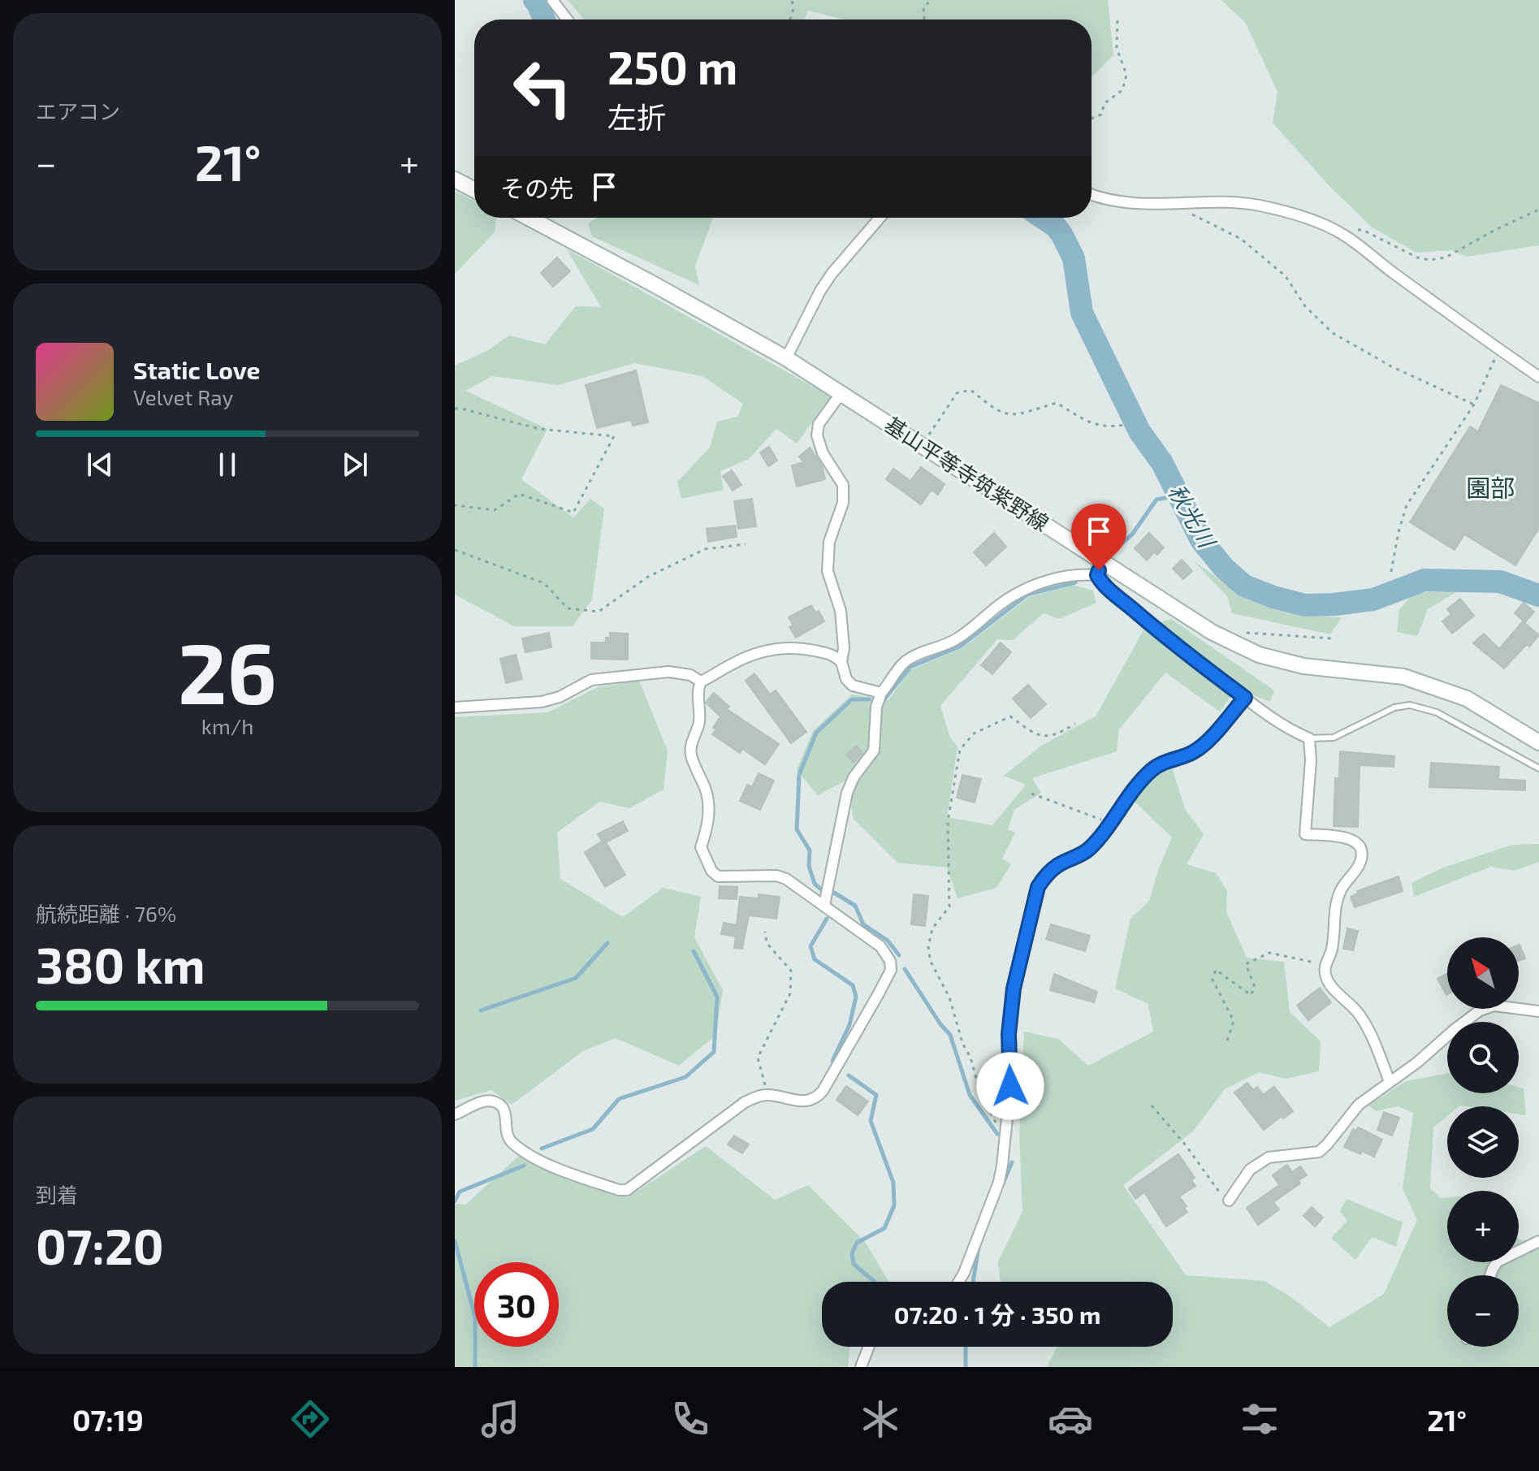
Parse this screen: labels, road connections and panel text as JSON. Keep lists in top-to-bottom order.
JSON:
{
  "streets": {
    "main road": ["基山平等寺筑紫野線"]
  },
  "districts": ["園部"],
  "water": ["秋光川"],
  "north": "top left",
  "page": {
    "tile": [
      "エアコン",
      ["26", "km/h"],
      ["航続距離 · 76%", "380 km"],
      ["到着", "07:20"]
    ],
    "turn": ["250 m", "左折"],
    "heat": ["−", "21°", "+"],
    "then": "その先",
    "song": ["Static Love", "Velvet Ray"],
    "map_buttons": ["+", "−"],
    "limit": "30",
    "trip": "07:20 · 1 分 · 350 m",
    "tabs": ["07:19", "21°"]
  }
}
